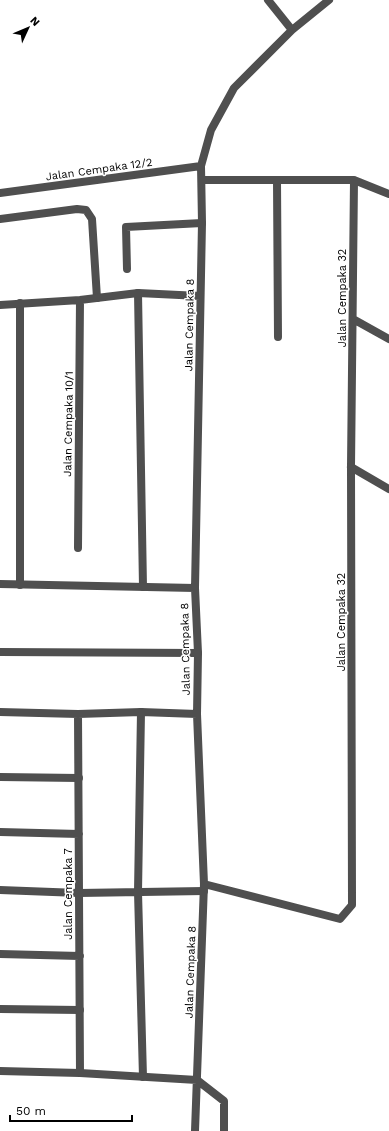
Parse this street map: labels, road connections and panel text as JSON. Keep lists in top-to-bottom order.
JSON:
{
  "streets": {
    "street": [
      "Jalan Cempaka 12/2",
      "Jalan Cempaka 32",
      "Jalan Cempaka 8",
      "Jalan Cempaka 10/1",
      "Jalan Cempaka 7"
    ]
  },
  "crossings": [
    ["Jalan Cempaka 12/2", "Jalan Cempaka 8"],
    ["Jalan Cempaka 32", "Jalan Cempaka 8"]
  ],
  "scale_bar": "50 m",
  "north": "top right"
}
